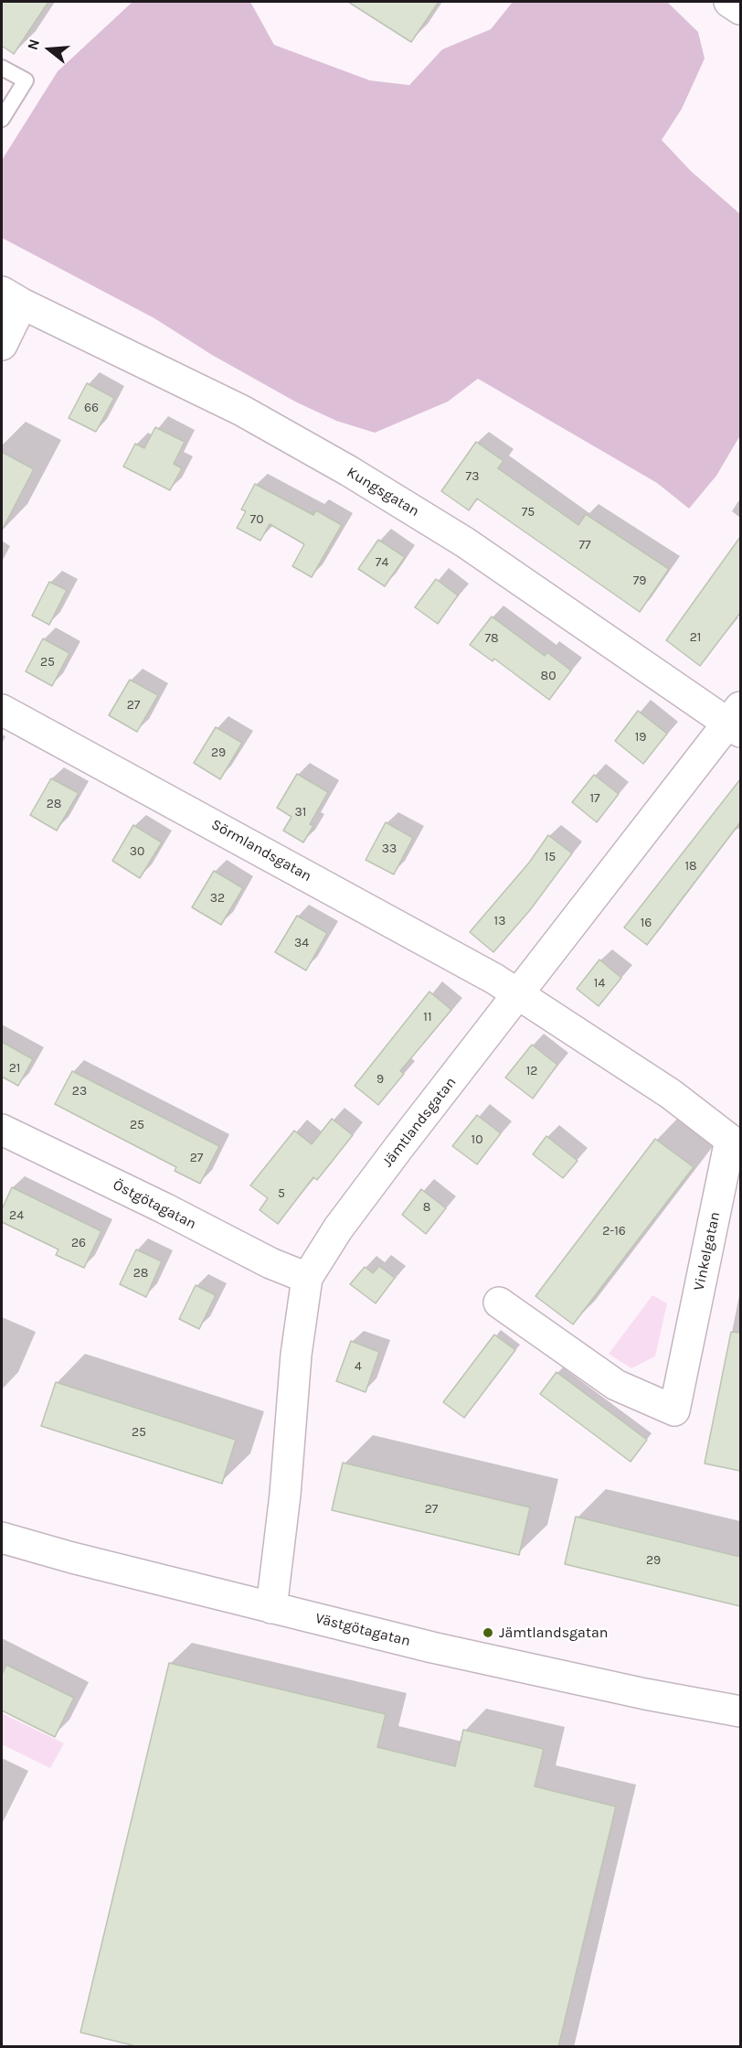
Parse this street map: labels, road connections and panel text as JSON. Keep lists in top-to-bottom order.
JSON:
{
  "streets": {
    "street": [
      "Kungsgatan",
      "Sörmlandsgatan",
      "Jämtlandsgatan",
      "Östgötagatan",
      "Vinkelgatan",
      "Västgötagatan"
    ]
  },
  "crossings": [
    ["Kungsgatan", "Jämtlandsgatan"],
    ["Sörmlandsgatan", "Jämtlandsgatan"],
    ["Sörmlandsgatan", "Vinkelgatan"],
    ["Jämtlandsgatan", "Östgötagatan"],
    ["Jämtlandsgatan", "Vinkelgatan"],
    ["Jämtlandsgatan", "Västgötagatan"]
  ],
  "places": ["Jämtlandsgatan"],
  "house_numbers": [
    "66",
    "73",
    "75",
    "70",
    "77",
    "74",
    "79",
    "21",
    "78",
    "25",
    "80",
    "27",
    "19",
    "29",
    "17",
    "28",
    "31",
    "33",
    "30",
    "15",
    "18",
    "32",
    "13",
    "16",
    "34",
    "14",
    "11",
    "21",
    "12",
    "9",
    "23",
    "25",
    "10",
    "27",
    "5",
    "8",
    "24",
    "2-16",
    "26",
    "28",
    "4",
    "25",
    "27",
    "29"
  ],
  "north": "left"
}
